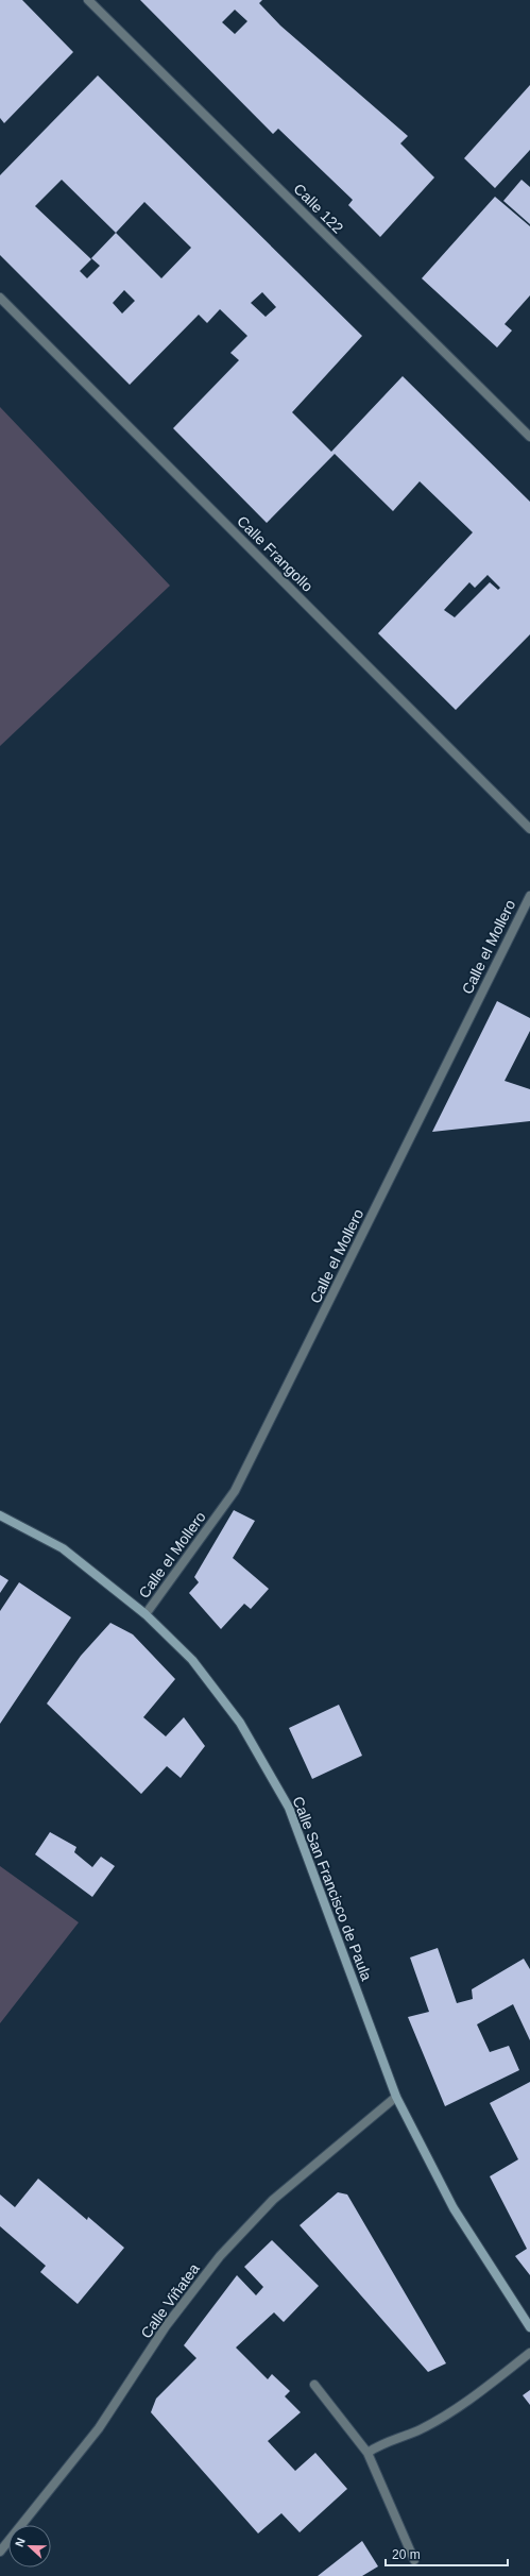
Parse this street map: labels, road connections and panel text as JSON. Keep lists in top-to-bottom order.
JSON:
{
  "streets": {
    "main road": ["Calle San Francisco de Paula"],
    "street": [
      "Calle 122",
      "Calle Frangollo",
      "Calle el Mollero",
      "Calle Viñatea"
    ]
  },
  "crossings": [
    ["Calle el Mollero", "Calle San Francisco de Paula"],
    ["Calle San Francisco de Paula", "Calle Viñatea"]
  ],
  "scale_bar": "20 m",
  "north": "left"
}
